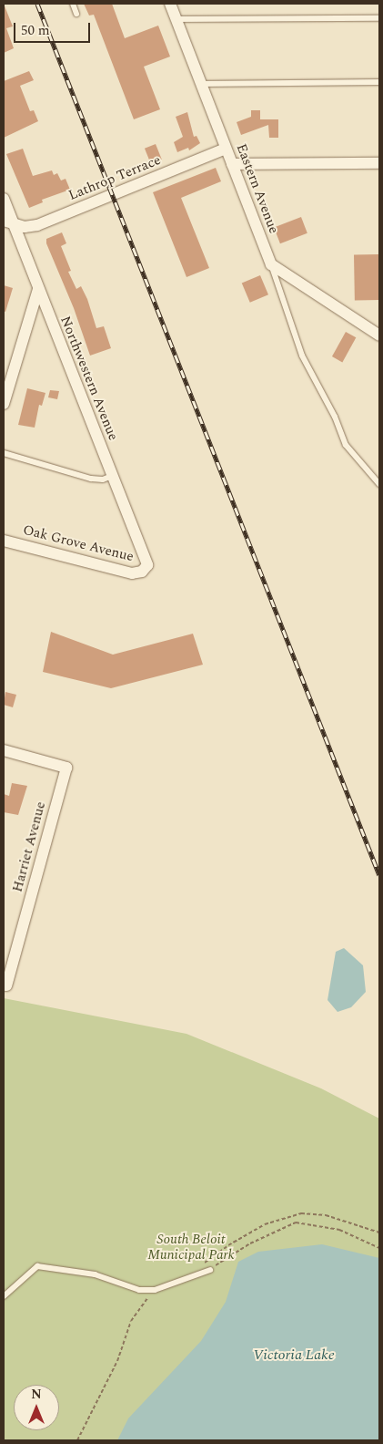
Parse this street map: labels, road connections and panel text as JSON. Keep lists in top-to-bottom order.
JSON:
{
  "streets": {
    "street": [
      "Lathrop Terrace",
      "Eastern Avenue",
      "Northwestern Avenue",
      "Oak Grove Avenue",
      "Harriet Avenue"
    ]
  },
  "crossings": [
    ["Lathrop Terrace", "Eastern Avenue"],
    ["Lathrop Terrace", "Northwestern Avenue"],
    ["Northwestern Avenue", "Oak Grove Avenue"]
  ],
  "water": ["Victoria Lake"],
  "parks": ["South Beloit Municipal Park"],
  "scale_bar": "50 m",
  "north": "top"
}
